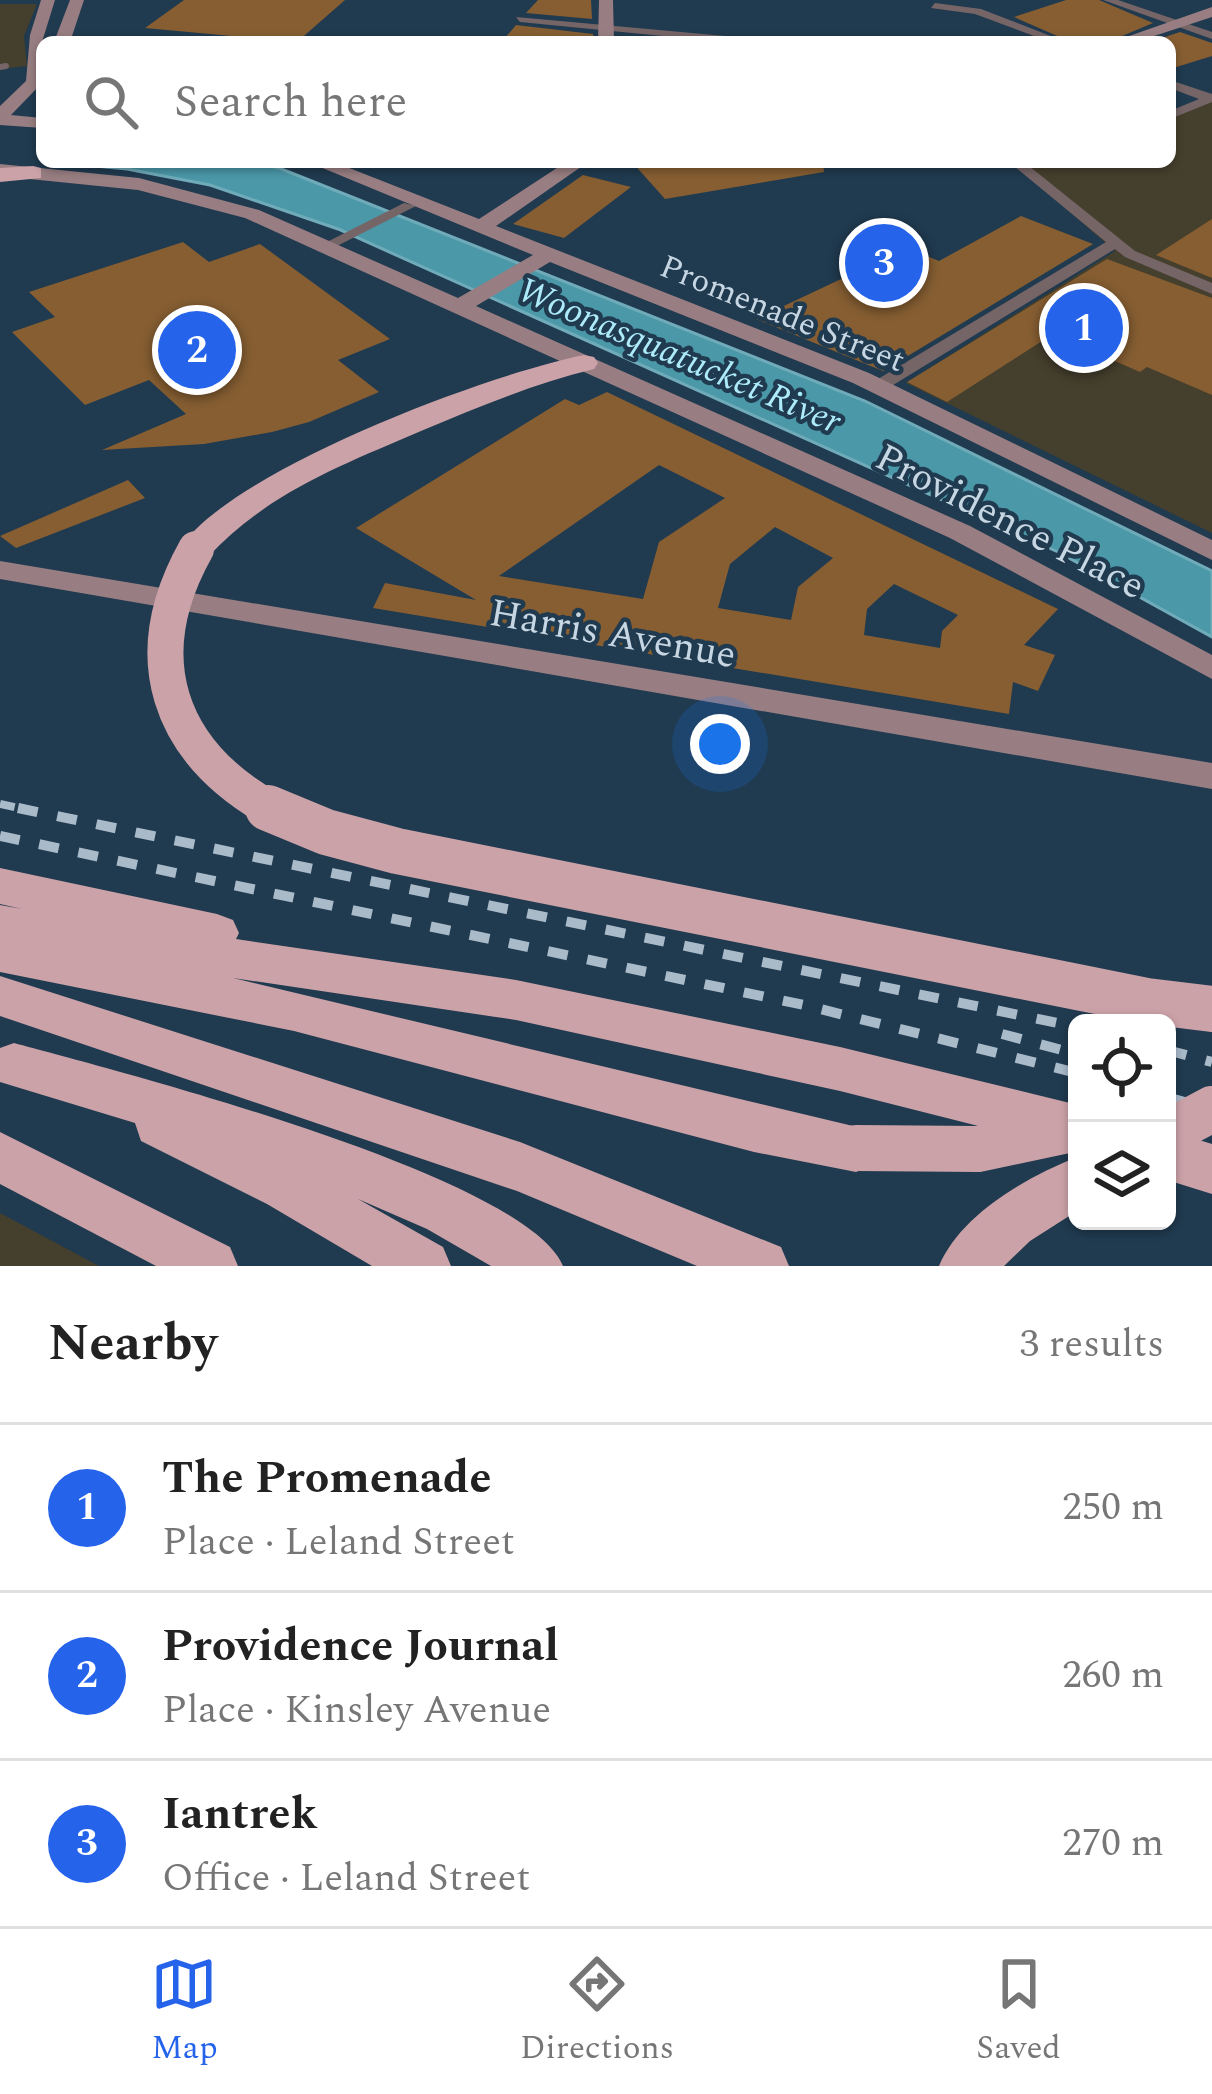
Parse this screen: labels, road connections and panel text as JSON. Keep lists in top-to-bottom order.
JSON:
{
  "streets": {
    "main road": ["Promenade Street", "Providence Place", "Harris Avenue"]
  },
  "water": ["Woonasquatucket River"],
  "page": {
    "search": "Search here",
    "pins": ["3", "1", "2"],
    "heading": ["Nearby", "3 results"],
    "list": [
      {
        "mark": "1",
        "name": "The Promenade",
        "note": "Place · Leland Street",
        "value": "250 m"
      },
      {
        "mark": "2",
        "name": "Providence Journal",
        "note": "Place · Kinsley Avenue",
        "value": "260 m"
      },
      {
        "mark": "3",
        "name": "Iantrek",
        "note": "Office · Leland Street",
        "value": "270 m"
      }
    ],
    "nav": ["Map", "Directions", "Saved"]
  }
}
